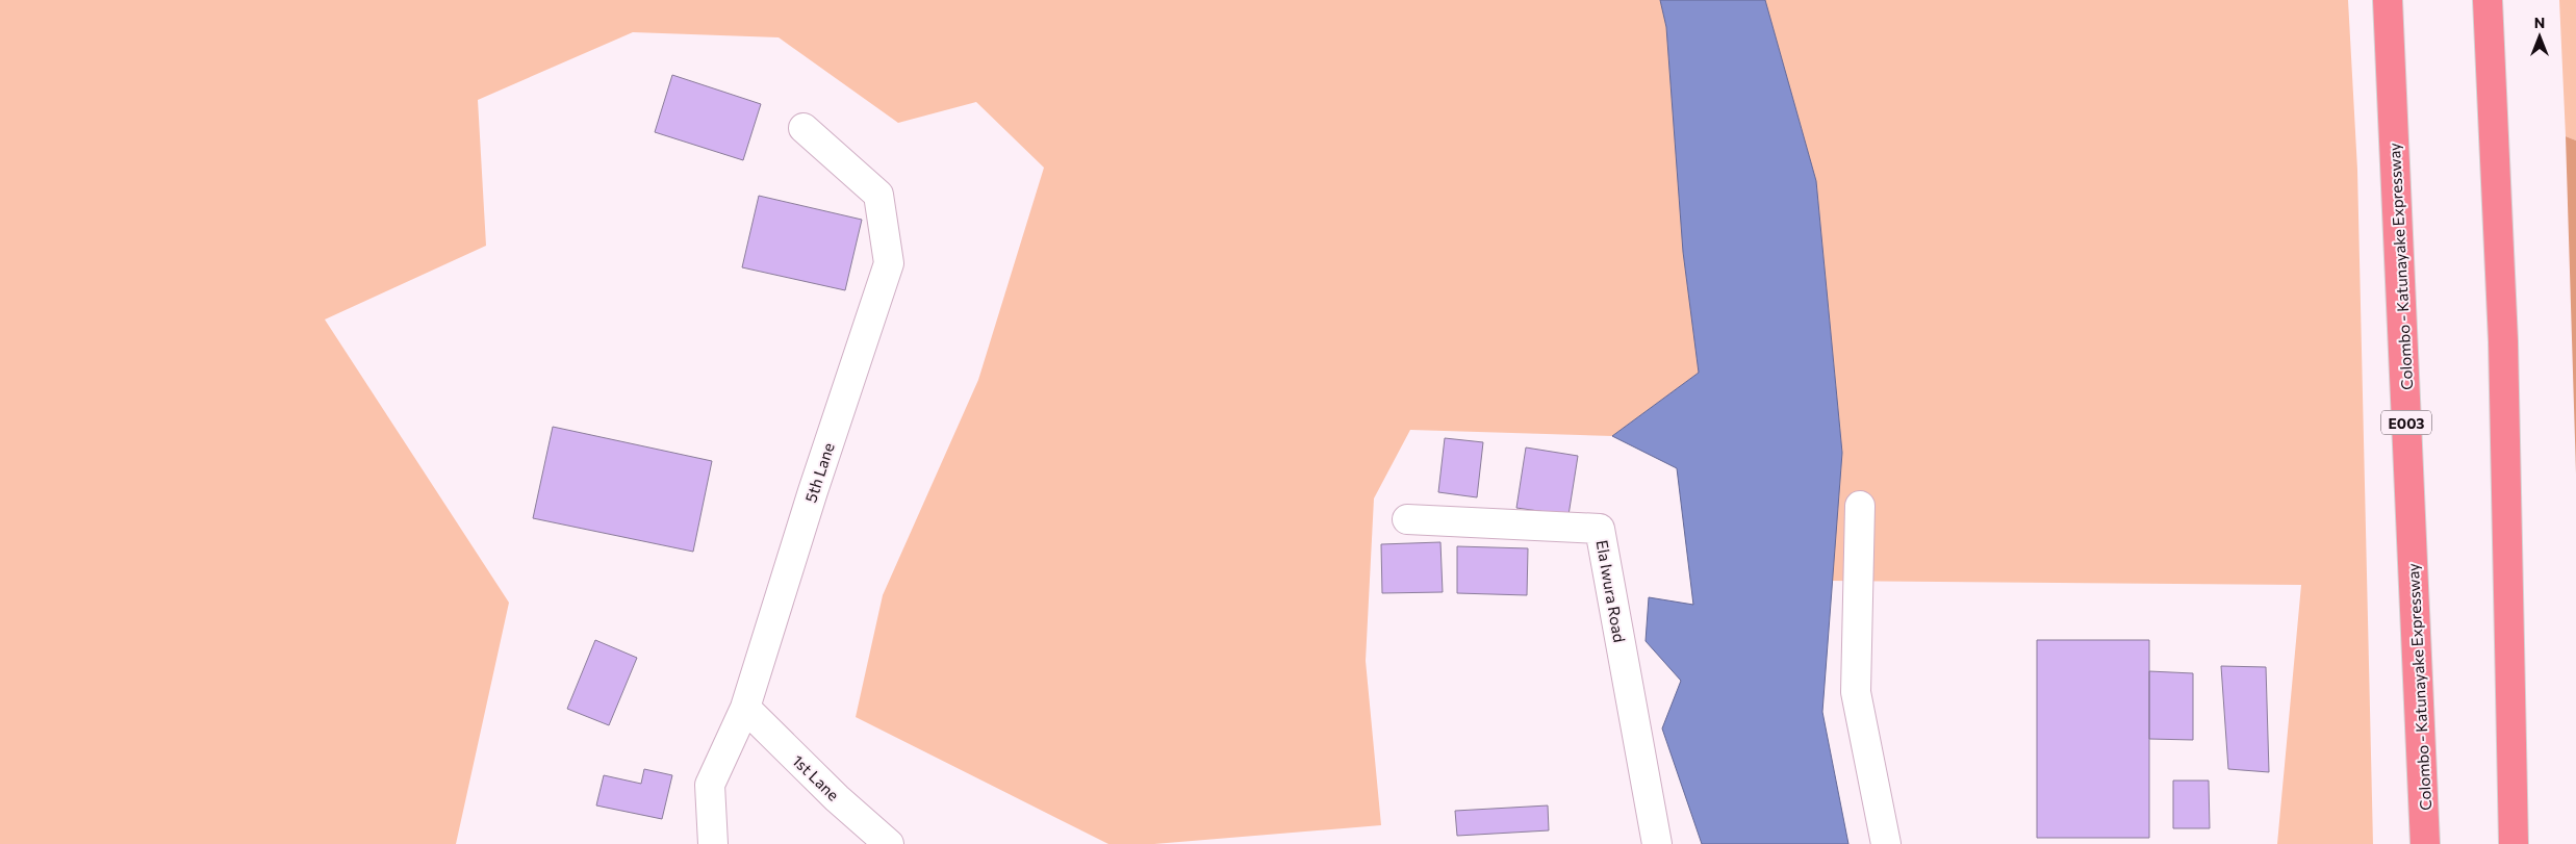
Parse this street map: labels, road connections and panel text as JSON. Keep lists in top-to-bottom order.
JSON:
{
  "streets": {
    "highway": ["Colombo - Katunayake Expressway", "E003"],
    "street": ["5th Lane", "Ela Iwura Road", "1st Lane"]
  },
  "crossings": [
    ["5th Lane", "1st Lane"]
  ],
  "north": "top"
}
